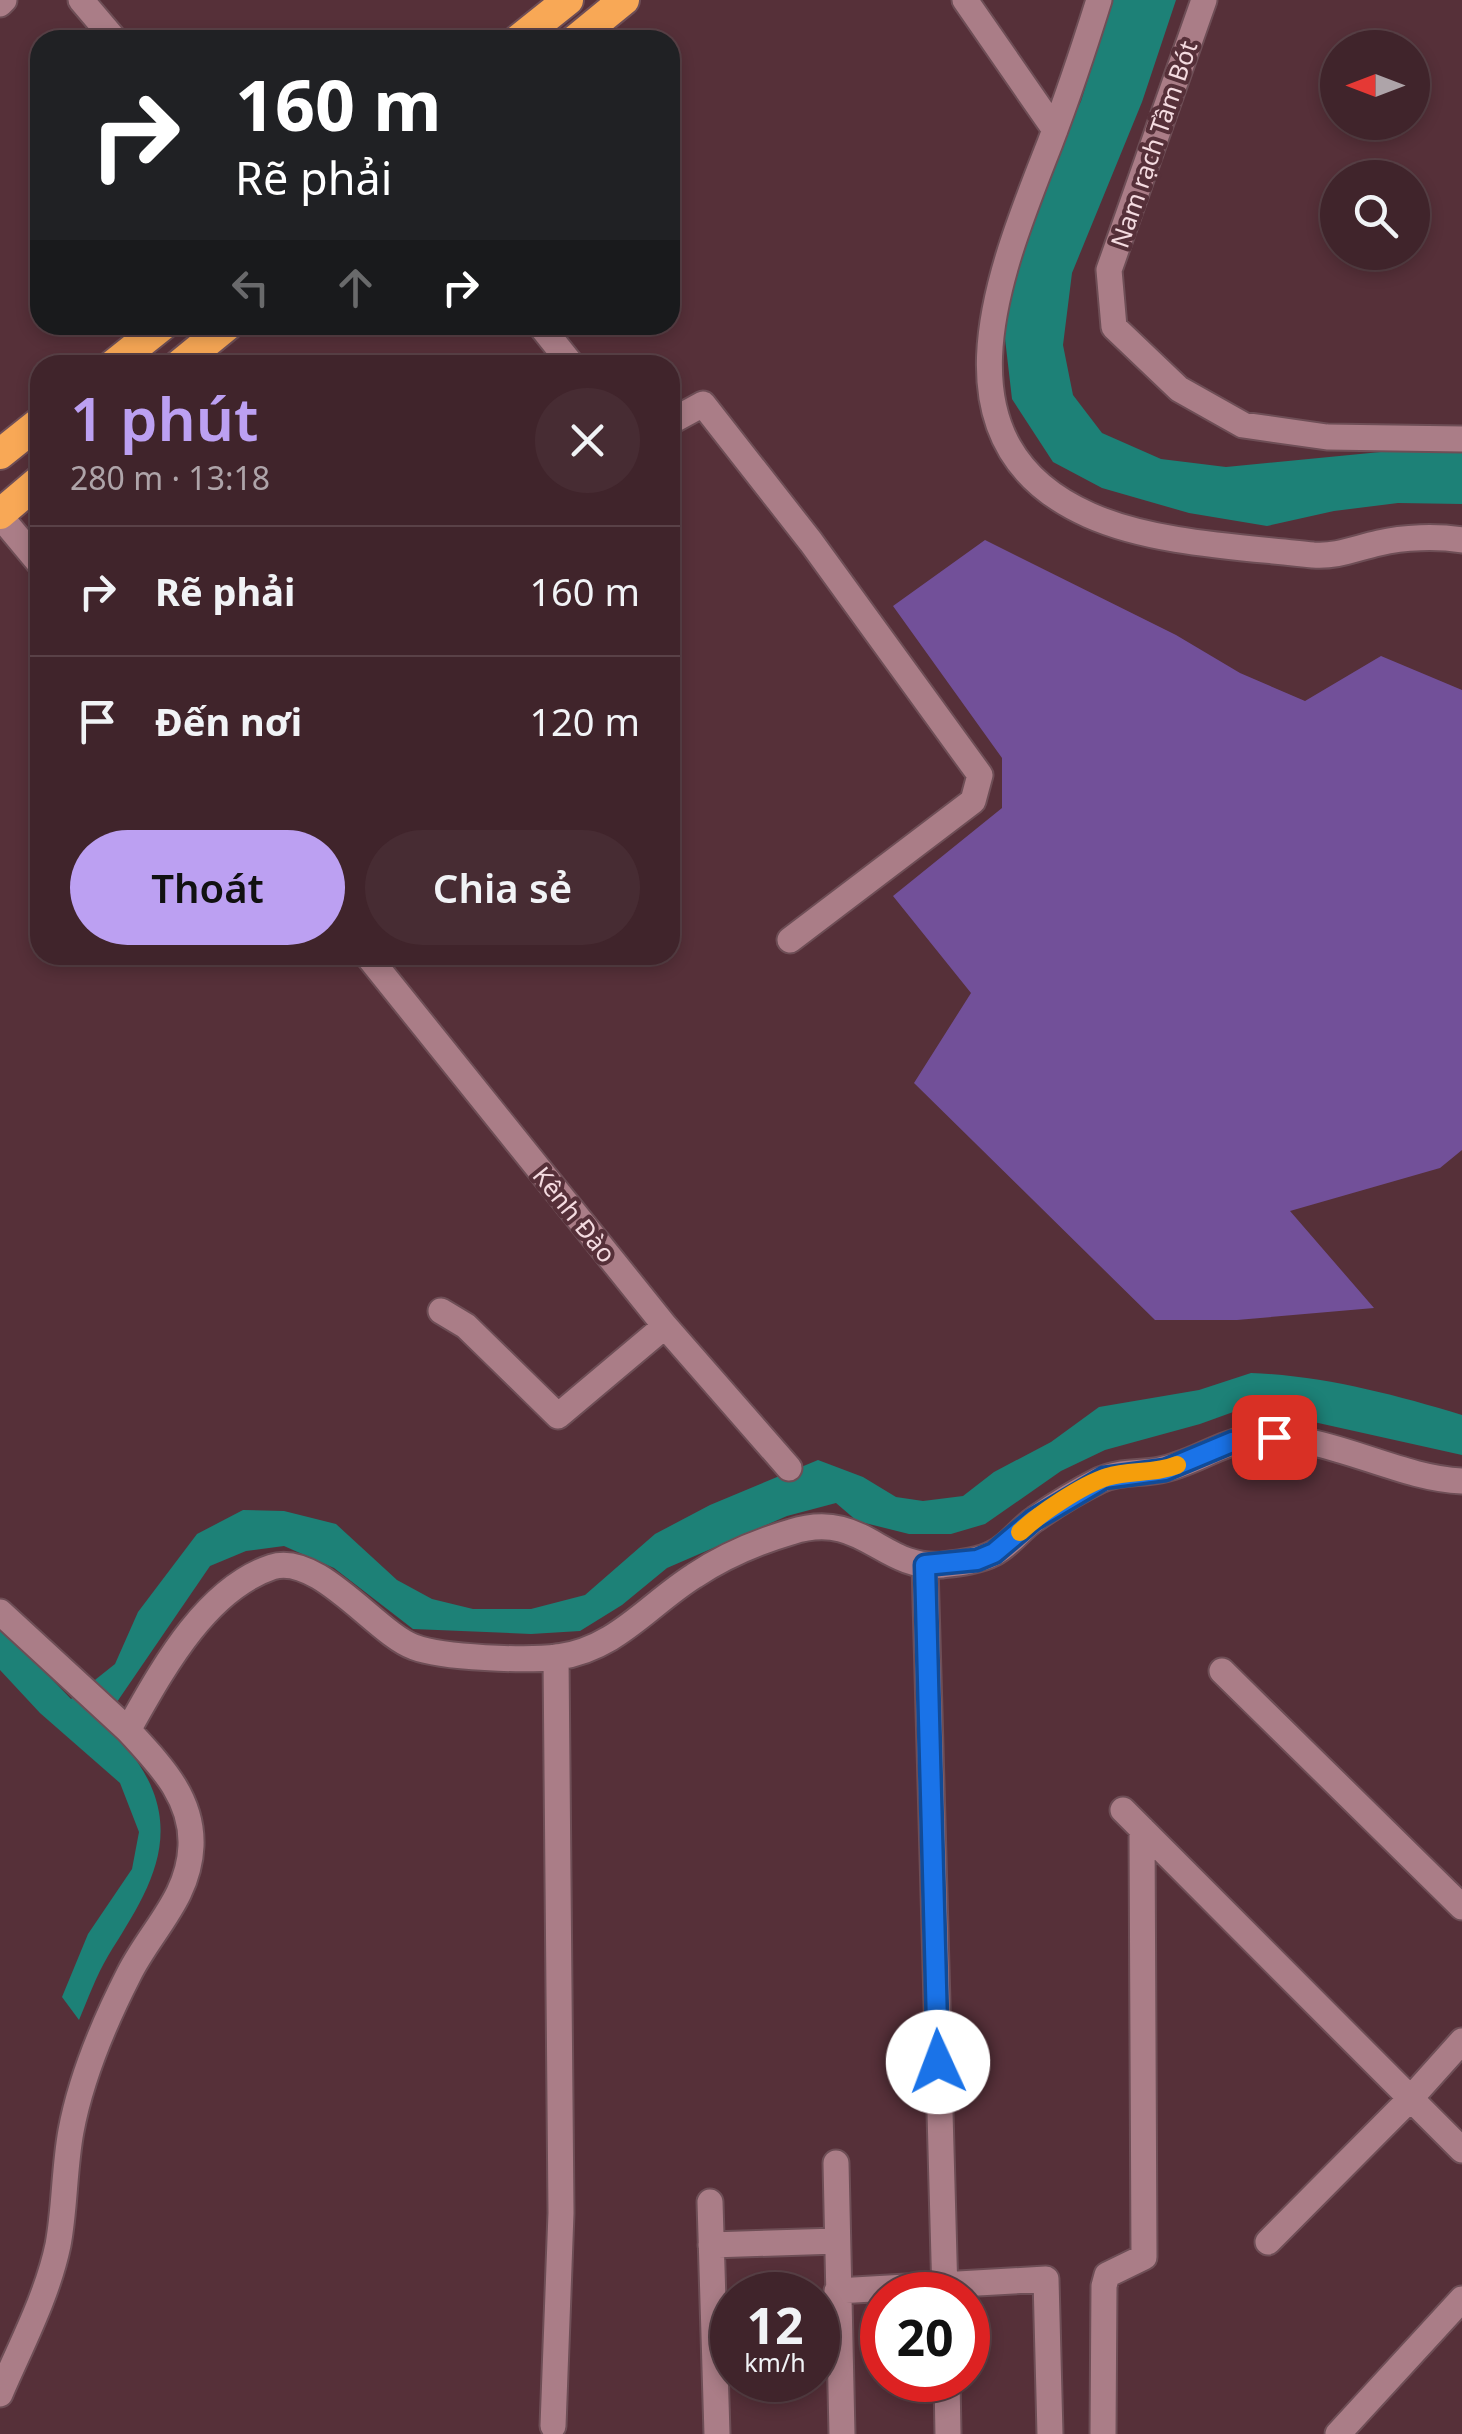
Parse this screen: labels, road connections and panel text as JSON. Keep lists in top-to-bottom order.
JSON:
{
  "streets": {
    "street": ["Nam rạch Tầm Bót", "Kênh Đào"]
  },
  "north": "left",
  "page": {
    "turn": ["160 m", "Rẽ phải"],
    "heading": ["1 phút", "280 m · 13:18"],
    "list": [
      {
        "name": "Rẽ phải",
        "value": "160 m"
      },
      {
        "name": "Đến nơi",
        "value": "120 m"
      }
    ],
    "buttons": ["Thoát", "Chia sẻ"],
    "speed": "12 km/h",
    "limit": "20"
  }
}
